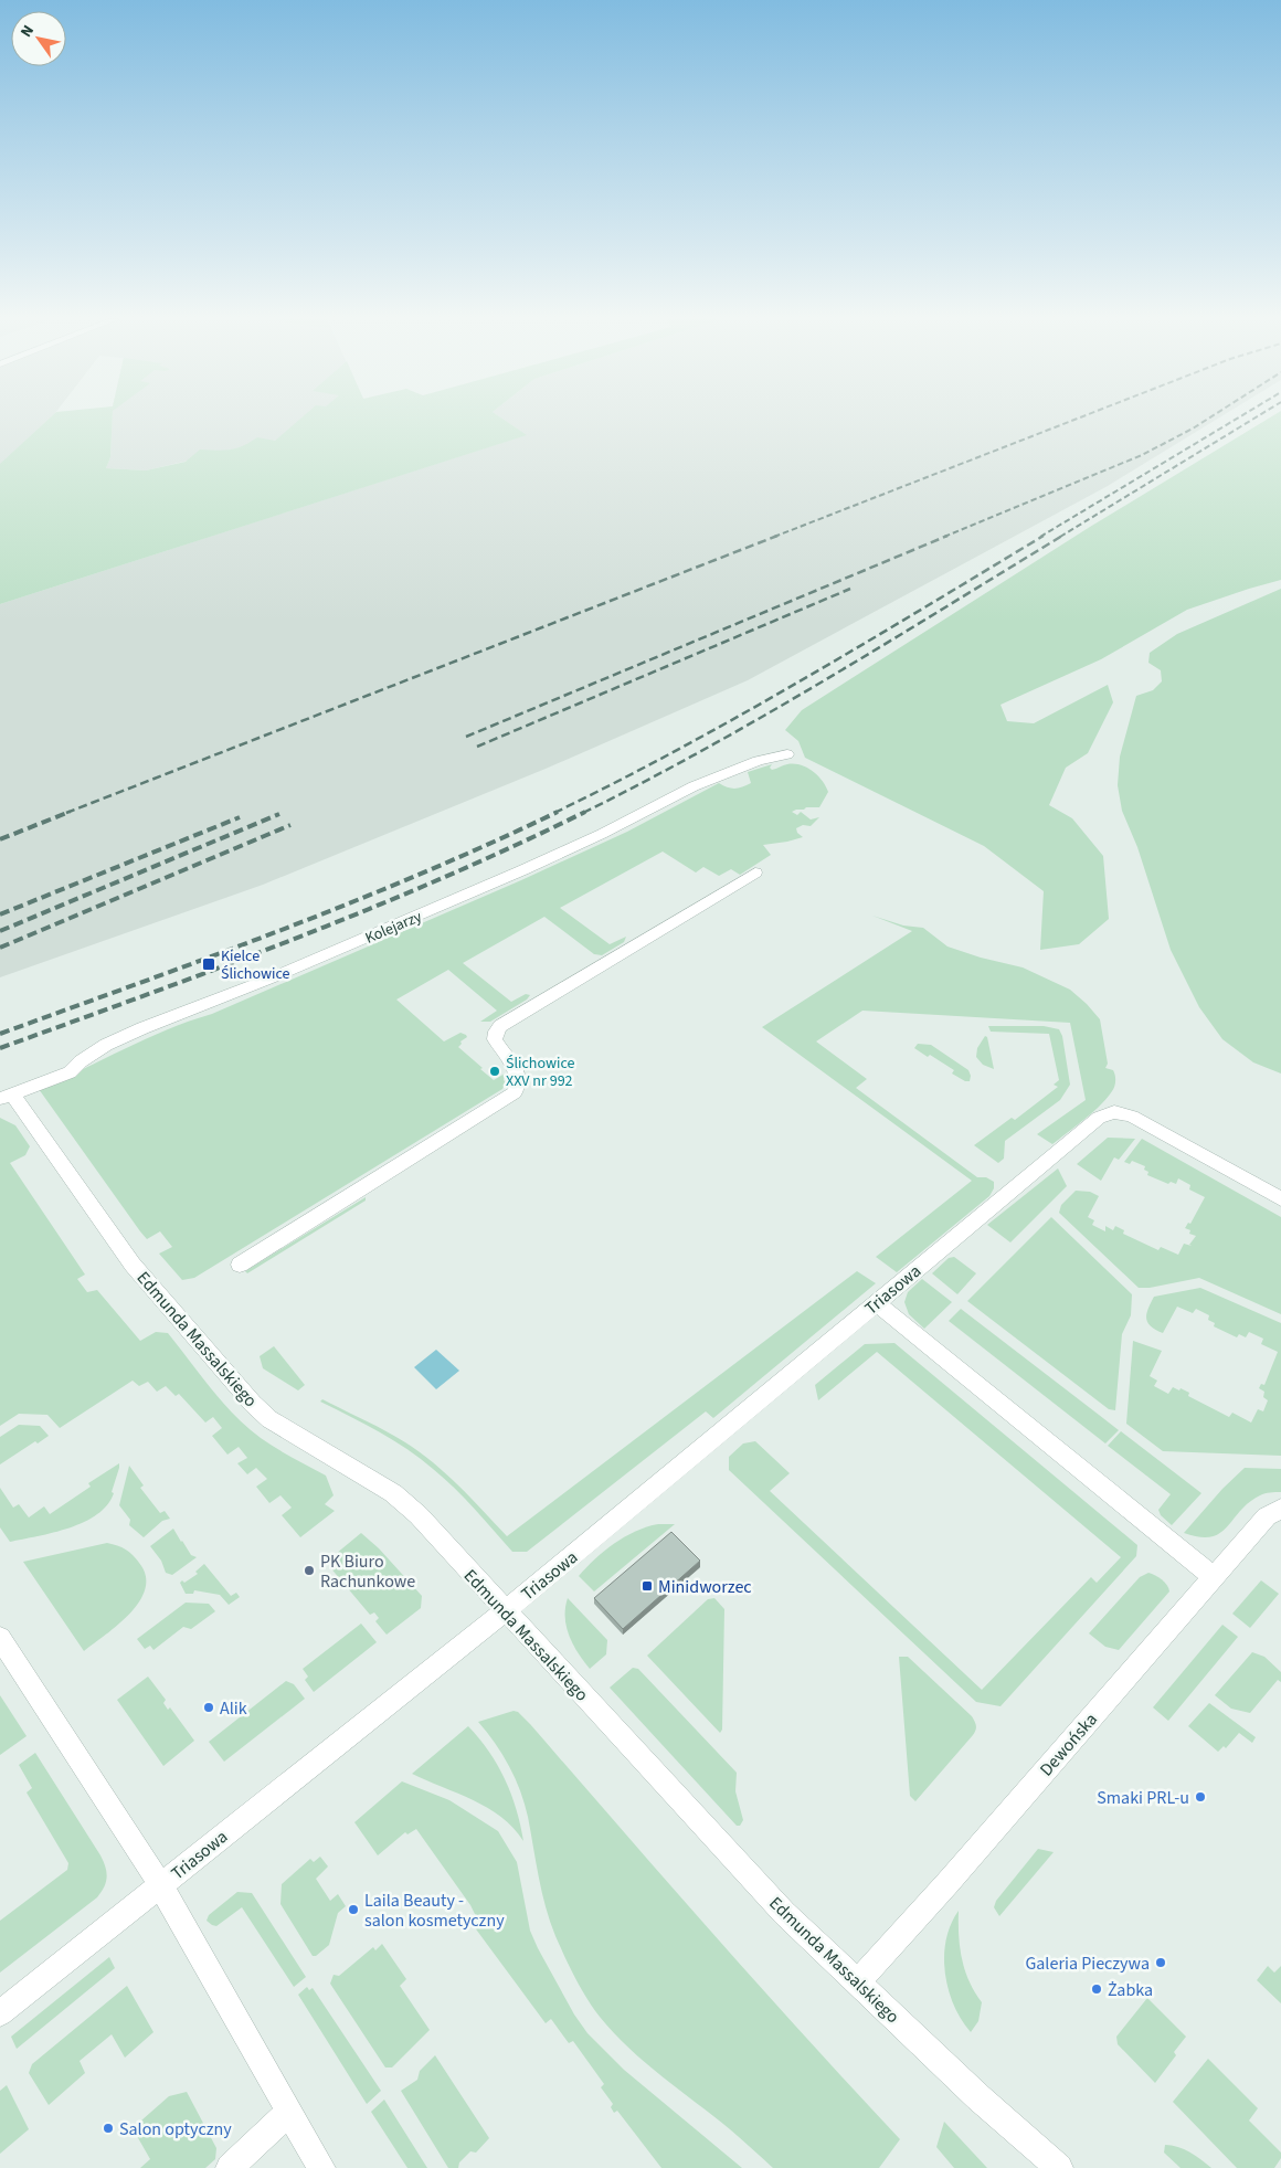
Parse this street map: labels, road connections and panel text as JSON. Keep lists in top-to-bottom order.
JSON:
{
  "streets": {
    "street": [
      "Kolejarzy",
      "Triasowa",
      "Edmunda Massalskiego",
      "Dewońska"
    ]
  },
  "crossings": [
    ["Kolejarzy", "Edmunda Massalskiego"],
    ["Triasowa", "Edmunda Massalskiego"],
    ["Edmunda Massalskiego", "Dewońska"]
  ],
  "places": {
    "transit": ["Kielce Ślichowice", "Minidworzec"],
    "other": [
      "Ślichowice XXV nr 992",
      "PK Biuro Rachunkowe",
      "Alik",
      "Smaki PRL-u",
      "Laila Beauty - salon kosmetyczny",
      "Galeria Pieczywa",
      "Żabka",
      "Salon optyczny"
    ]
  },
  "north": "top left"
}
